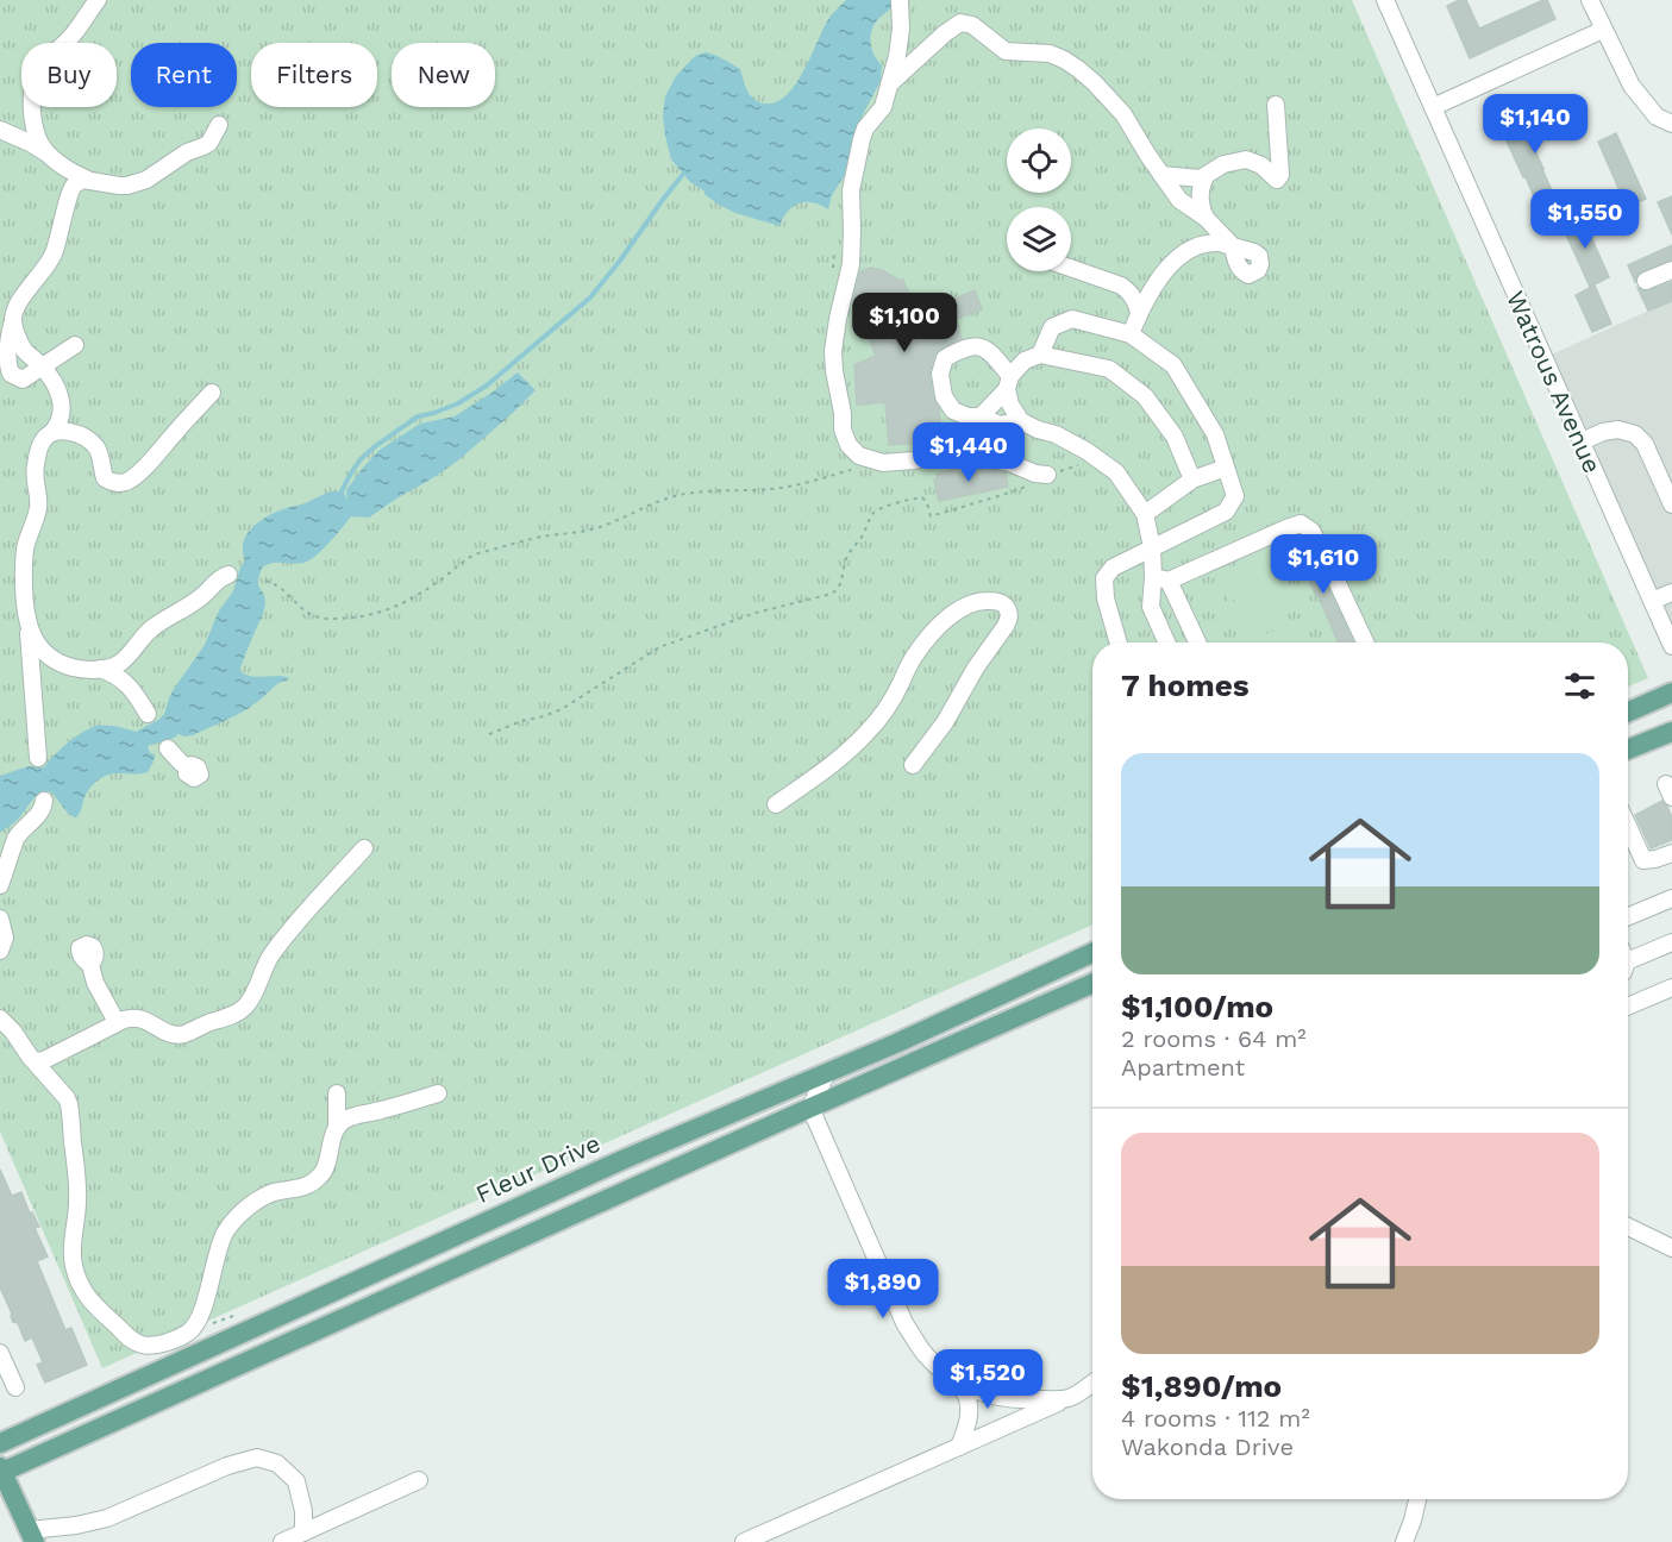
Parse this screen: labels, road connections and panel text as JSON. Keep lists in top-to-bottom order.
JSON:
{
  "streets": {
    "main road": ["Fleur Drive"],
    "street": ["Watrous Avenue"]
  },
  "page": {
    "chip": [
      "Buy",
      "Rent",
      "Filters",
      "New"
    ],
    "price": [
      "$1,140",
      "$1,550",
      "$1,100",
      "$1,440",
      "$1,610",
      "$1,890",
      "$1,520"
    ],
    "heading": "7 homes",
    "list": [
      {
        "name": "$1,100/mo",
        "note": "2 rooms · 64 m² · Apartment"
      },
      {
        "name": "$1,890/mo",
        "note": "4 rooms · 112 m² · Wakonda Drive"
      }
    ]
  }
}
